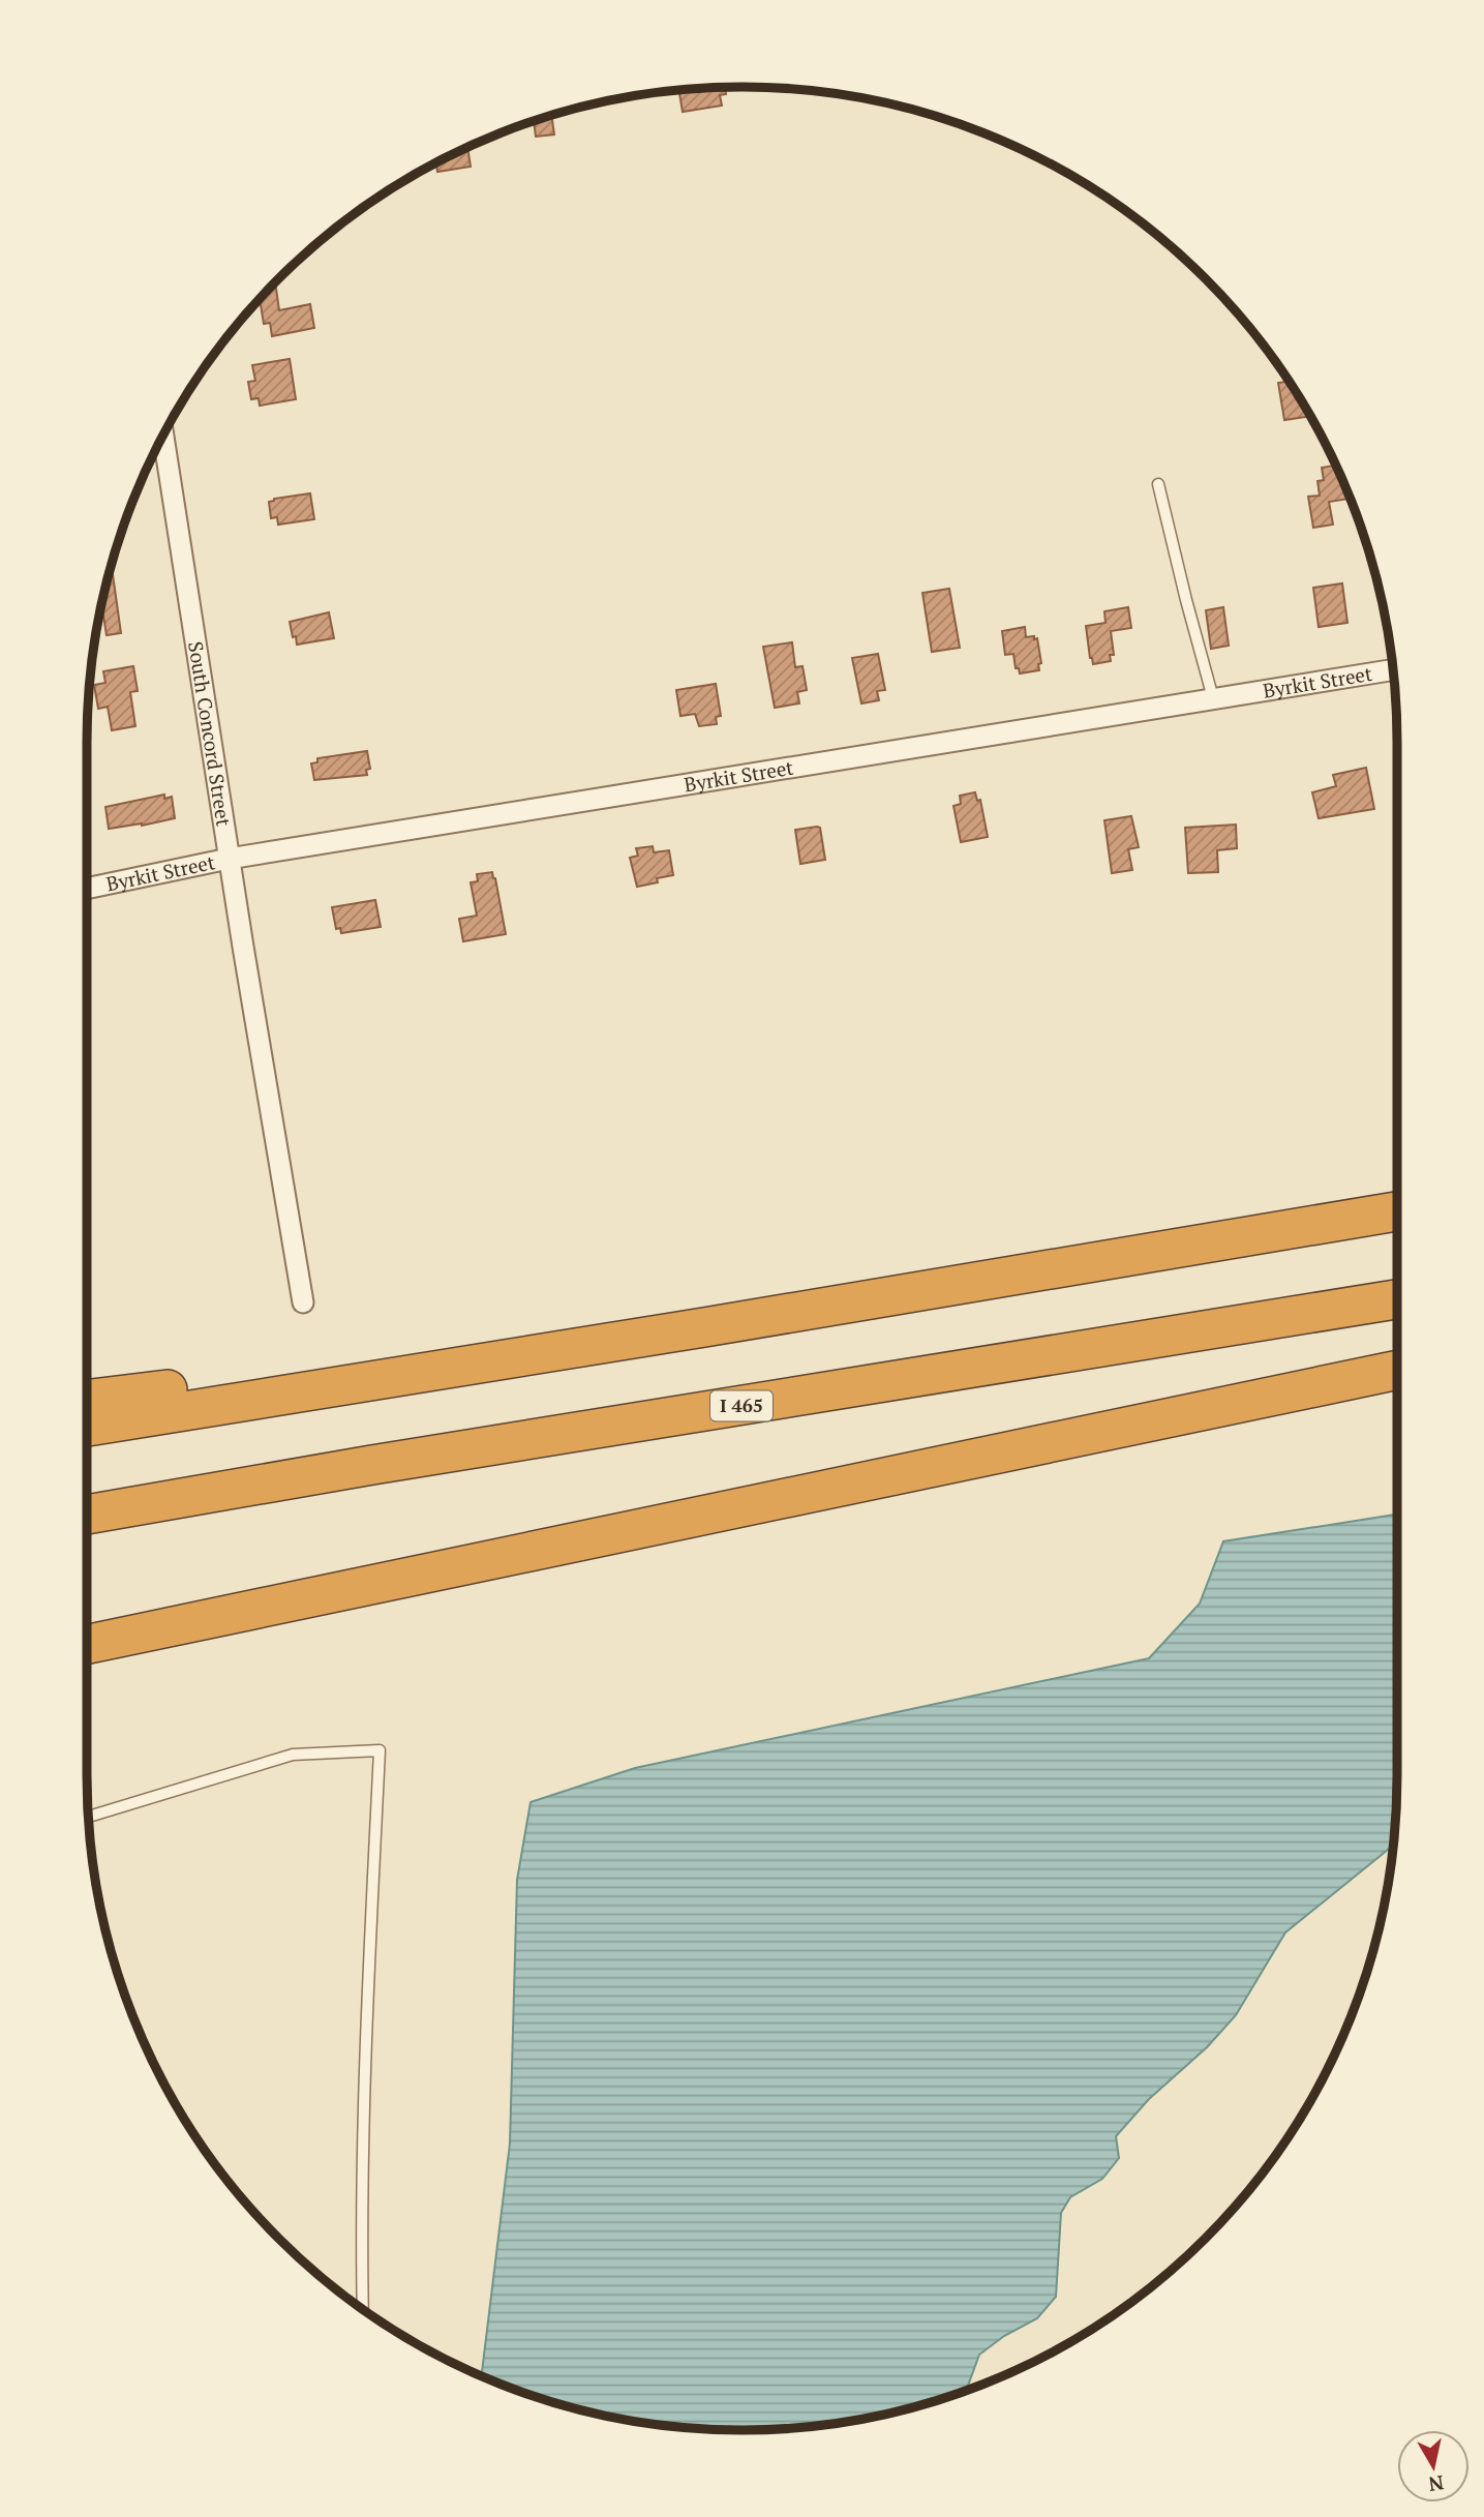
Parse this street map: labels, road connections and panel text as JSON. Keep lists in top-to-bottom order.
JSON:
{
  "streets": {
    "highway": ["I 465"],
    "street": ["Byrkit Street", "South Concord Street"]
  },
  "crossings": [
    ["Byrkit Street", "South Concord Street"]
  ],
  "north": "bottom"
}
